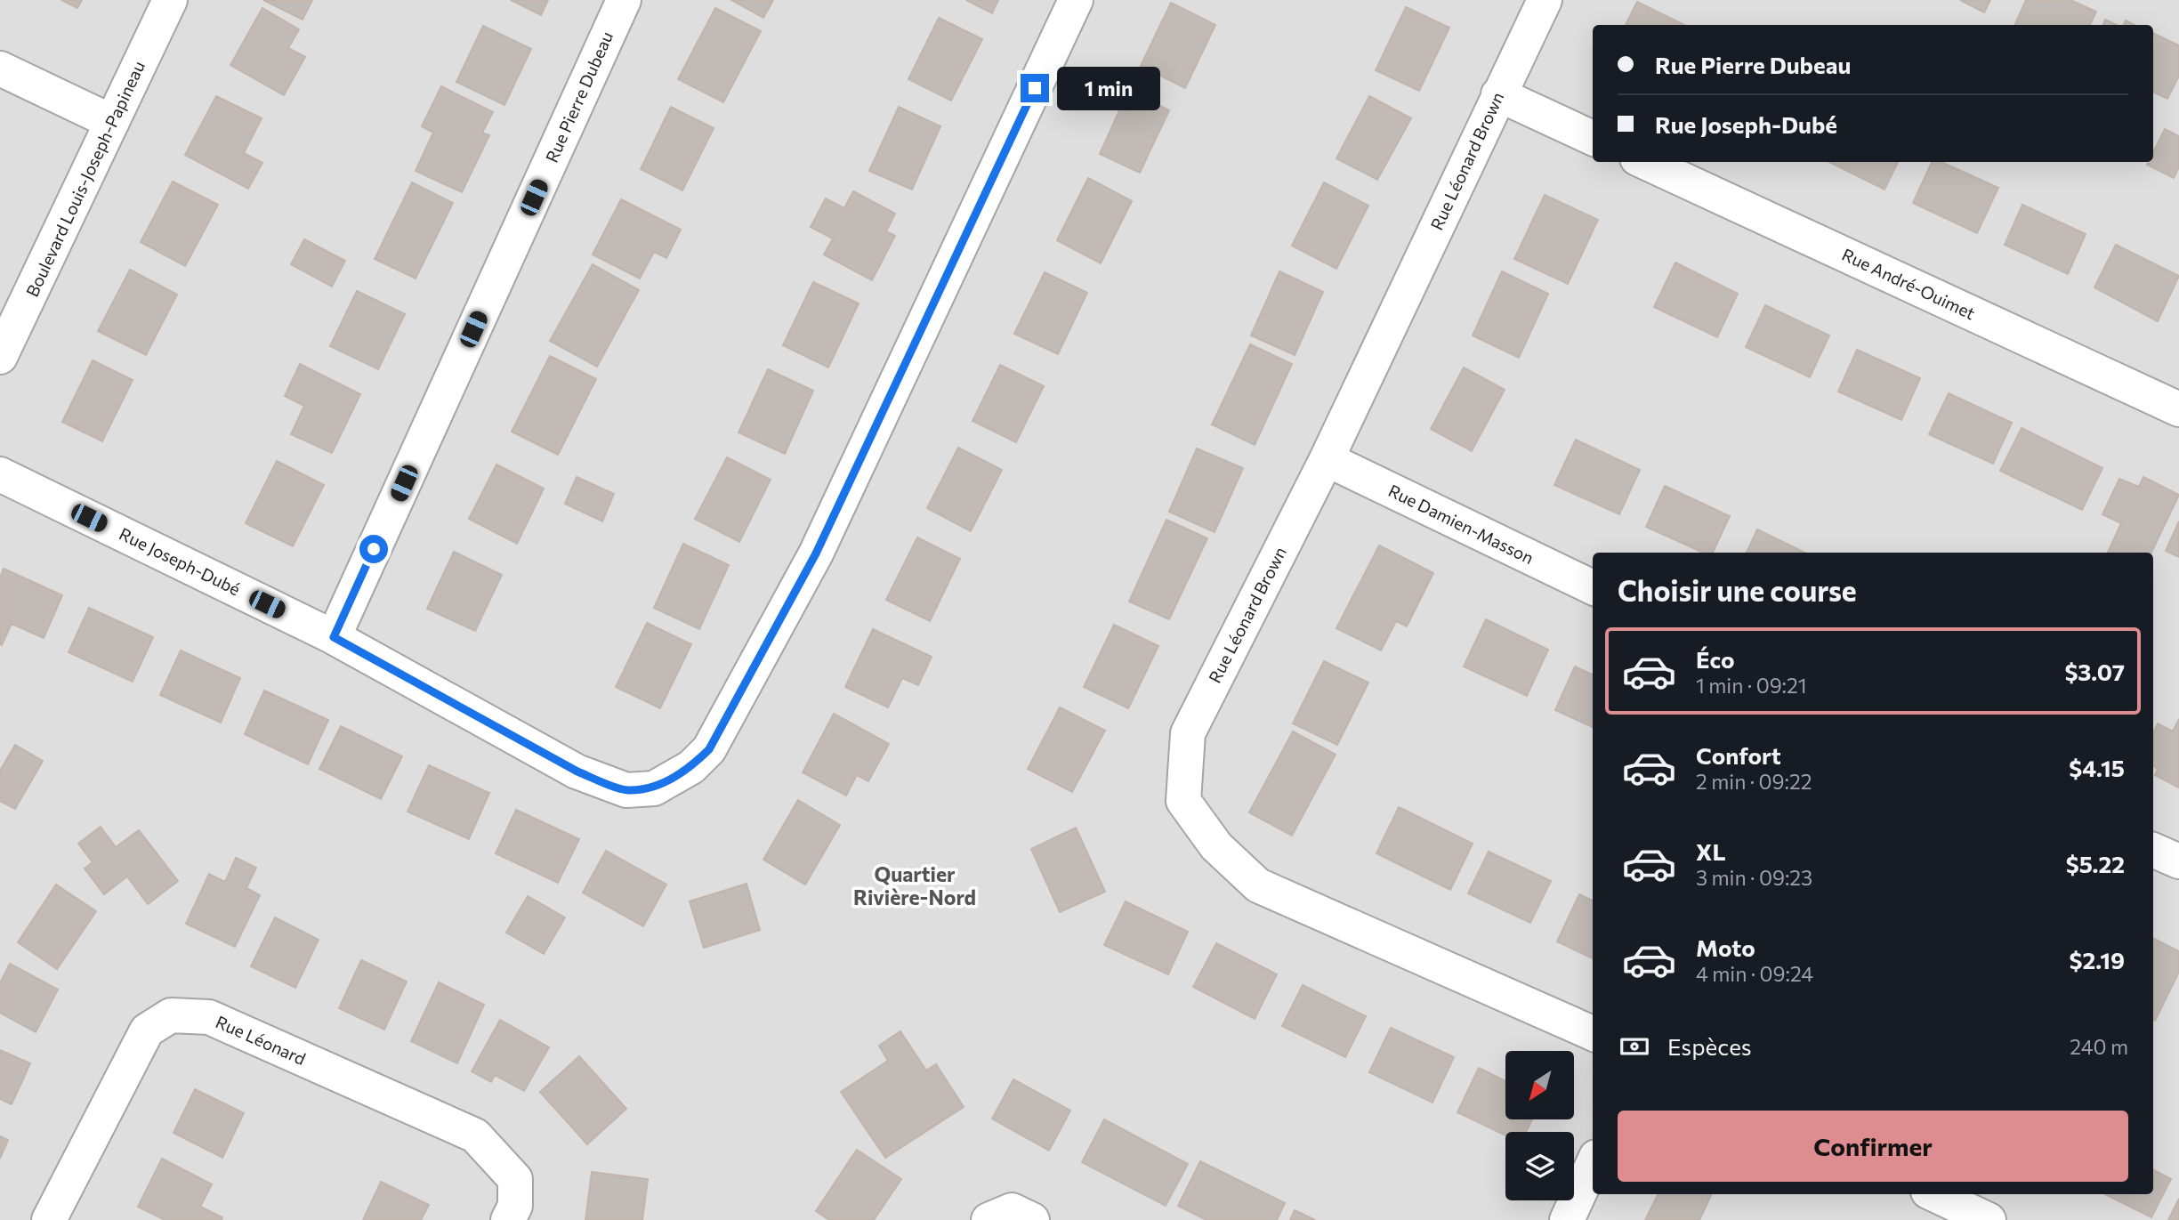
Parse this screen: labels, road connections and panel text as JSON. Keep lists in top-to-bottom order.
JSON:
{
  "streets": {
    "street": [
      "Rue Pierre Dubeau",
      "Rue Léonard Brown",
      "Boulevard Louis-Joseph-Papineau",
      "Rue André-Ouimet",
      "Rue Damien-Masson",
      "Rue Joseph-Dubé",
      "Rue Léonard"
    ]
  },
  "crossings": [
    ["Rue Pierre Dubeau", "Rue Joseph-Dubé"],
    ["Rue Léonard Brown", "Rue Damien-Masson"]
  ],
  "districts": ["Quartier Rivière-Nord"],
  "north": "bottom left",
  "page": {
    "banner": ["Rue Pierre Dubeau", "Rue Joseph-Dubé"],
    "bubble": "1 min",
    "heading": "Choisir une course",
    "list": [
      {
        "name": "Éco",
        "note": "1 min · 09:21",
        "value": "$3.07"
      },
      {
        "name": "Confort",
        "note": "2 min · 09:22",
        "value": "$4.15"
      },
      {
        "name": "XL",
        "note": "3 min · 09:23",
        "value": "$5.22"
      },
      {
        "name": "Moto",
        "note": "4 min · 09:24",
        "value": "$2.19"
      }
    ],
    "pay": ["Espèces", "240 m"],
    "buttons": "Confirmer"
  }
}
